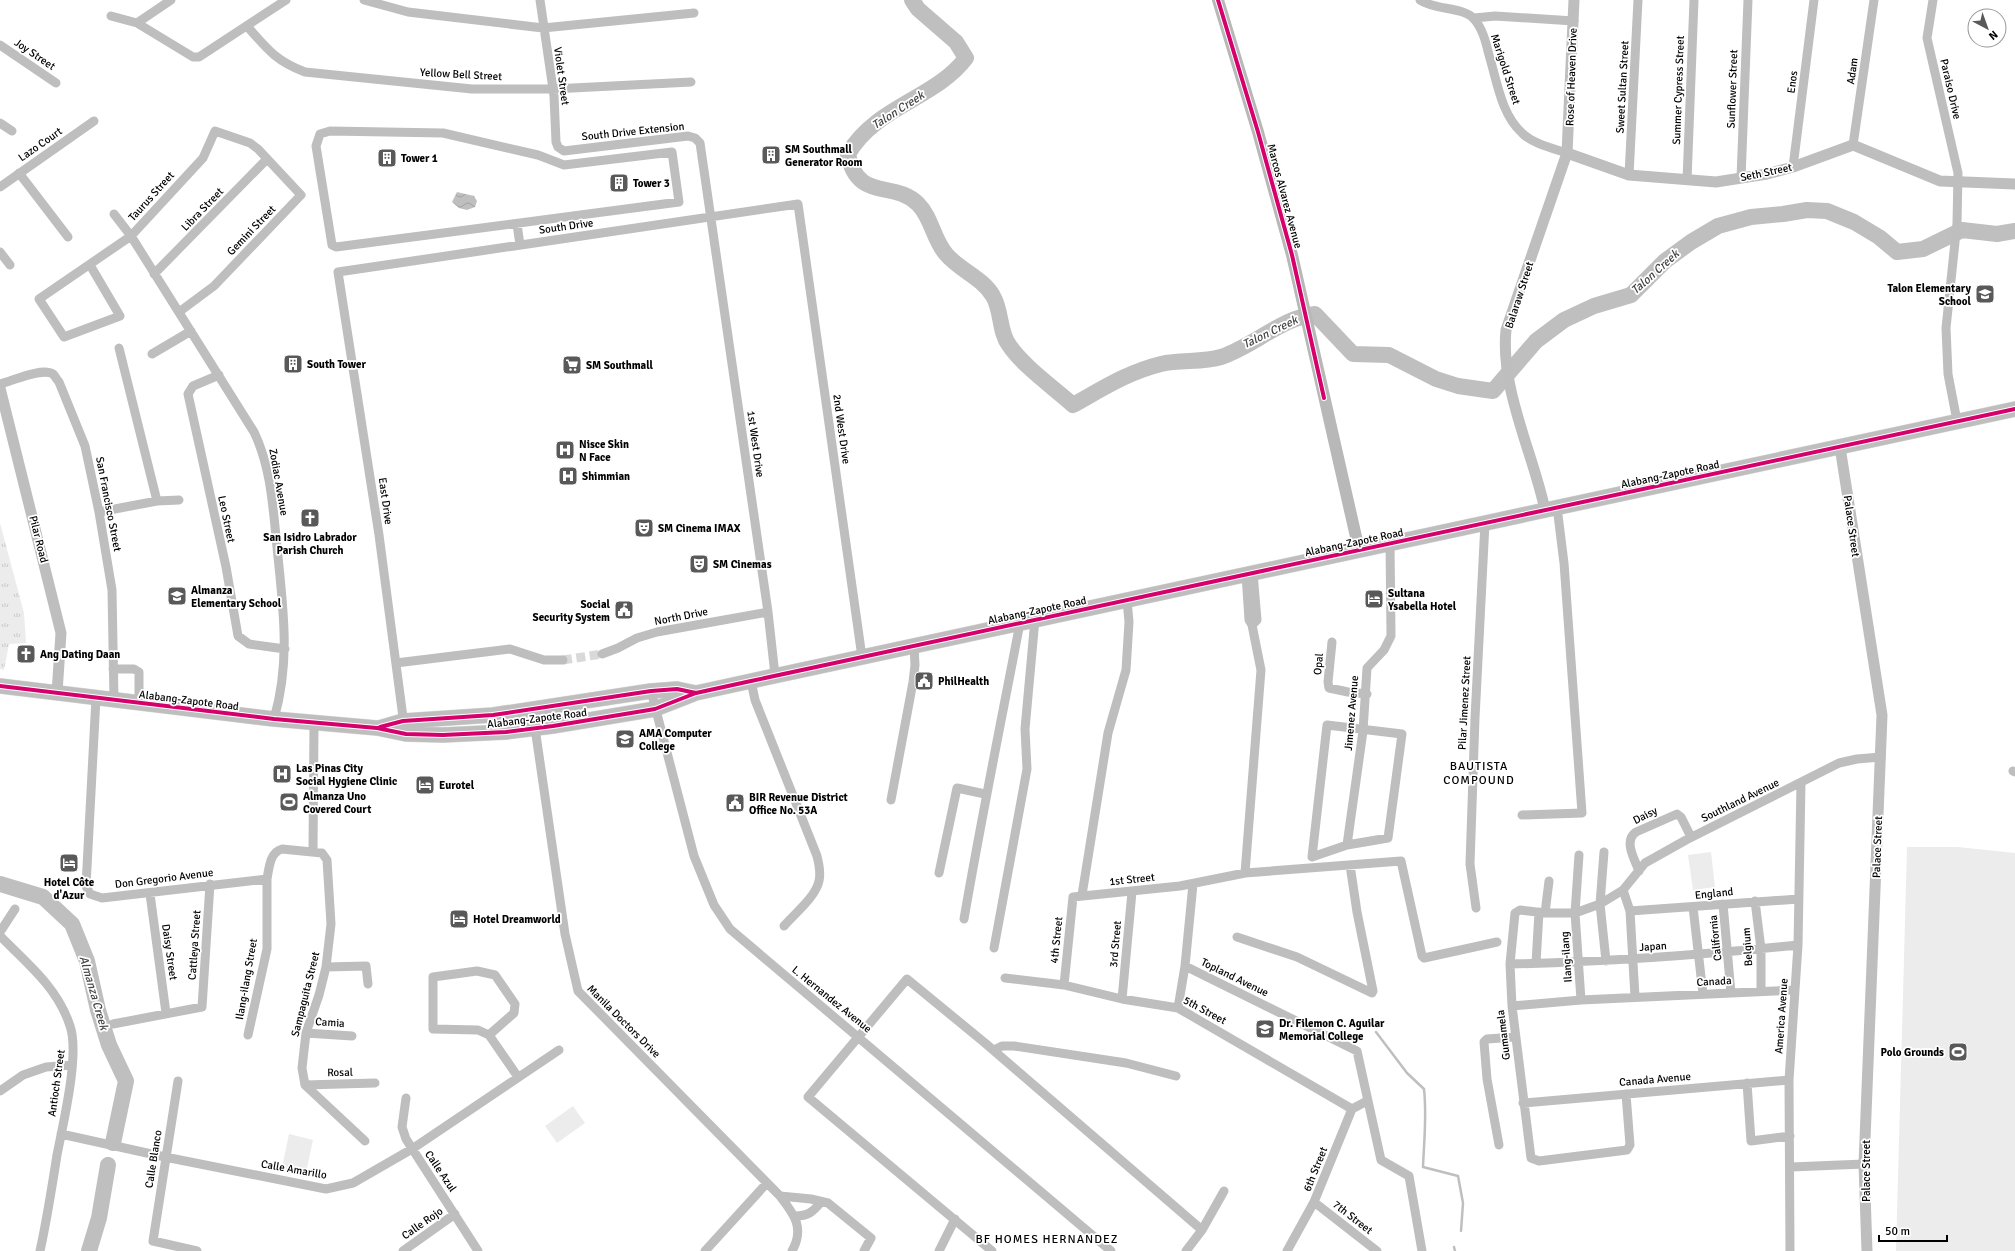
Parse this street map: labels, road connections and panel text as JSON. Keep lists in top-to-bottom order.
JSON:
{
  "streets": {
    "highway": ["Alabang-Zapote Road"],
    "main road": ["Marcos Alvarez Avenue"],
    "street": [
      "Joy Street",
      "Marigold Street",
      "Adam",
      "Yellow Bell Street",
      "Violet Street",
      "Rose of Heaven Drive",
      "Enos",
      "Sweet Sultan Street",
      "Sunflower Street",
      "Paraiso Drive",
      "Summer Cypress Street",
      "South Drive Extension",
      "Lazo Court",
      "Seth Street",
      "Taurus Street",
      "Libra Street",
      "South Drive",
      "Gemini Street",
      "Balaraw Street",
      "2nd West Drive",
      "1st West Drive",
      "Zodiac Avenue",
      "East Drive",
      "San Francisco Street",
      "Leo Street",
      "Palace Street",
      "Pilar Road",
      "North Drive",
      "Opal",
      "Pilar Jimenez Street",
      "Jimenez Avenue",
      "Southland Avenue",
      "Daisy",
      "Don Gregorio Avenue",
      "1st Street",
      "England",
      "California",
      "4th Street",
      "3rd Street",
      "Cattleya Street",
      "Japan",
      "Belgium",
      "Daisy Street",
      "Ilang-ilang",
      "Topland Avenue",
      "Ilang-ilang Street",
      "Canada",
      "Sampaguita Street",
      "L. Hernandez Avenue",
      "5th Street",
      "America Avenue",
      "Manila Doctors Drive",
      "Camia",
      "Gumamela",
      "Rosal",
      "Canada Avenue",
      "Antioch Street",
      "Calle Blanco",
      "Calle Amarillo",
      "6th Street",
      "Calle Azul",
      "7th Street",
      "Calle Rojo"
    ]
  },
  "crossings": [
    ["Marigold Street", "Rose of Heaven Drive"],
    ["Marigold Street", "Seth Street"],
    ["Marigold Street", "Balaraw Street"],
    ["Adam", "Seth Street"],
    ["Yellow Bell Street", "Violet Street"],
    ["Violet Street", "South Drive Extension"],
    ["Rose of Heaven Drive", "Seth Street"],
    ["Rose of Heaven Drive", "Balaraw Street"],
    ["Enos", "Seth Street"],
    ["Sweet Sultan Street", "Seth Street"],
    ["Sunflower Street", "Seth Street"],
    ["Paraiso Drive", "Alabang-Zapote Road"],
    ["Summer Cypress Street", "Seth Street"],
    ["South Drive Extension", "South Drive"],
    ["South Drive Extension", "1st West Drive"],
    ["Seth Street", "Balaraw Street"],
    ["Taurus Street", "Libra Street"],
    ["Taurus Street", "Gemini Street"],
    ["Taurus Street", "Zodiac Avenue"],
    ["Marcos Alvarez Avenue", "Alabang-Zapote Road"],
    ["Libra Street", "Gemini Street"],
    ["Libra Street", "Zodiac Avenue"],
    ["South Drive", "2nd West Drive"],
    ["South Drive", "1st West Drive"],
    ["South Drive", "East Drive"],
    ["Gemini Street", "Zodiac Avenue"],
    ["Balaraw Street", "Alabang-Zapote Road"],
    ["2nd West Drive", "Alabang-Zapote Road"],
    ["1st West Drive", "Alabang-Zapote Road"],
    ["1st West Drive", "North Drive"],
    ["Alabang-Zapote Road", "Zodiac Avenue"],
    ["Alabang-Zapote Road", "East Drive"],
    ["Alabang-Zapote Road", "San Francisco Street"],
    ["Alabang-Zapote Road", "Palace Street"],
    ["Alabang-Zapote Road", "Pilar Road"],
    ["Alabang-Zapote Road", "Pilar Jimenez Street"],
    ["Alabang-Zapote Road", "Jimenez Avenue"],
    ["Alabang-Zapote Road", "Don Gregorio Avenue"],
    ["Alabang-Zapote Road", "4th Street"],
    ["Alabang-Zapote Road", "Sampaguita Street"],
    ["Alabang-Zapote Road", "L. Hernandez Avenue"],
    ["Alabang-Zapote Road", "Manila Doctors Drive"],
    ["Zodiac Avenue", "Leo Street"],
    ["Palace Street", "Southland Avenue"],
    ["Opal", "Jimenez Avenue"],
    ["Southland Avenue", "Daisy"],
    ["Southland Avenue", "Ilang-ilang"],
    ["Southland Avenue", "America Avenue"],
    ["Southland Avenue", "Gumamela"],
    ["Don Gregorio Avenue", "Cattleya Street"],
    ["Don Gregorio Avenue", "Daisy Street"],
    ["Don Gregorio Avenue", "Ilang-ilang Street"],
    ["1st Street", "4th Street"],
    ["1st Street", "3rd Street"],
    ["1st Street", "Topland Avenue"],
    ["England", "California"],
    ["England", "Belgium"],
    ["England", "America Avenue"],
    ["California", "Japan"],
    ["California", "Canada"],
    ["4th Street", "5th Street"],
    ["3rd Street", "5th Street"],
    ["Cattleya Street", "Daisy Street"],
    ["Japan", "Belgium"],
    ["Japan", "Ilang-ilang"],
    ["Japan", "America Avenue"],
    ["Japan", "Gumamela"],
    ["Belgium", "Canada"],
    ["Ilang-ilang", "Canada"],
    ["Canada", "America Avenue"],
    ["Canada", "Gumamela"],
    ["Sampaguita Street", "Camia"],
    ["Sampaguita Street", "Rosal"],
    ["5th Street", "6th Street"],
    ["America Avenue", "Canada Avenue"],
    ["Gumamela", "Canada Avenue"],
    ["Antioch Street", "Calle Amarillo"],
    ["Calle Blanco", "Calle Amarillo"],
    ["Calle Amarillo", "Calle Azul"],
    ["6th Street", "7th Street"],
    ["Calle Azul", "Calle Rojo"]
  ],
  "districts": ["BAUTISTA COMPOUND", "BF HOMES HERNANDEZ"],
  "water": ["Talon Creek", "Almanza Creek"],
  "places": {
    "building": [
      "SM Southmall Generator Room",
      "Tower 1",
      "Tower 3",
      "South Tower"
    ],
    "school or university": [
      "Talon Elementary School",
      "Almanza Elementary School",
      "AMA Computer College",
      "Dr. Filemon C. Aguilar Memorial College"
    ],
    "supermarket": ["SM Southmall"],
    "hospital": ["Nisce Skin N Face", "Shimmian", "Las Pinas City Social Hygiene Clinic"],
    "church": ["San Isidro Labrador Parish Church", "Ang Dating Daan"],
    "theatre": ["SM Cinema IMAX", "SM Cinemas"],
    "hotel": [
      "Sultana Ysabella Hotel",
      "Eurotel",
      "Hotel Côte d'Azur",
      "Hotel Dreamworld"
    ],
    "public building": ["Social Security System", "PhilHealth", "BIR Revenue District Office No. 53A"],
    "sports": ["Almanza Uno Covered Court", "Polo Grounds"]
  },
  "scale_bar": "50 m",
  "north": "bottom right"
}
